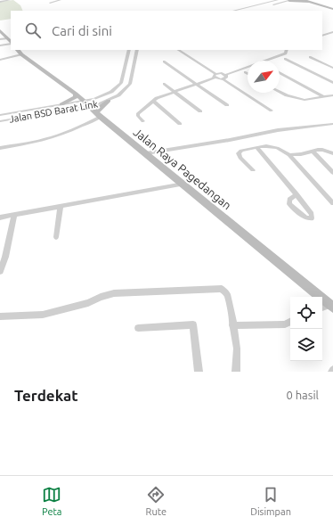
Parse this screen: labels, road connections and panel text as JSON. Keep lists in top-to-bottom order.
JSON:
{
  "streets": {
    "street": ["Jalan BSD Barat Link", "Jalan Raya Pagedangan"]
  },
  "crossings": [
    ["Jalan BSD Barat Link", "Jalan Raya Pagedangan"]
  ],
  "north": "top right",
  "page": {
    "search": "Cari di sini",
    "heading": ["Terdekat", "0 hasil"],
    "nav": ["Peta", "Rute", "Disimpan"]
  }
}
